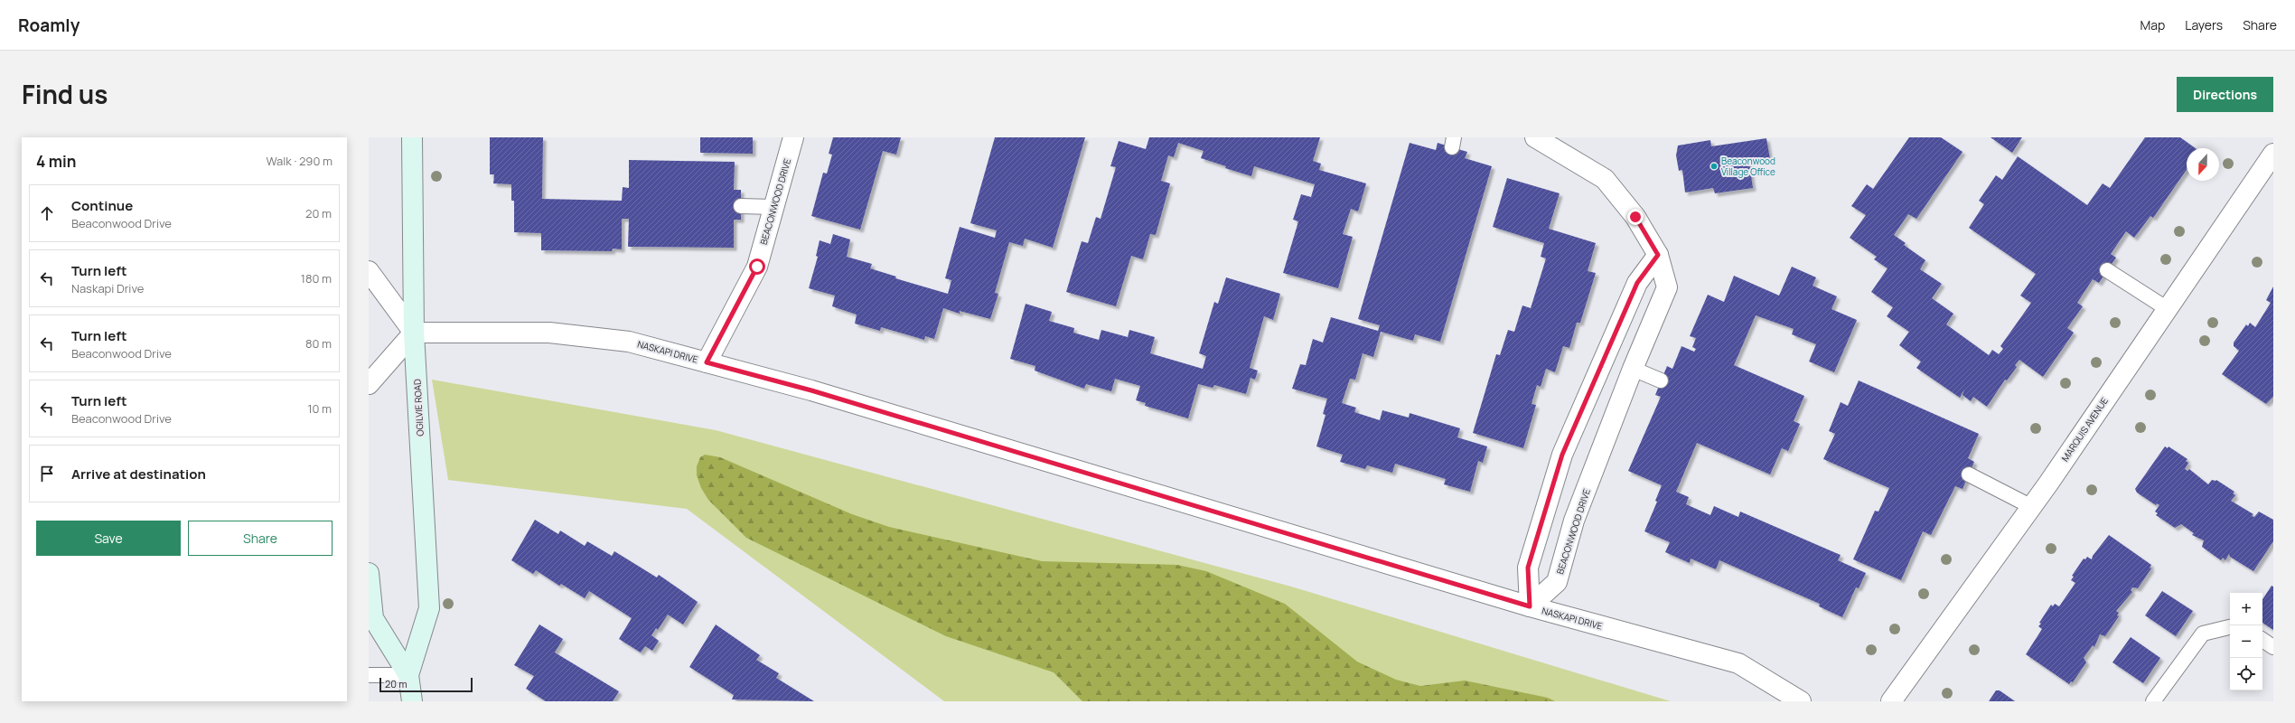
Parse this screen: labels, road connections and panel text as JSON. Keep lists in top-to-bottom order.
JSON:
{
  "streets": {
    "street": [
      "BEACONWOOD DRIVE",
      "NASKAPI DRIVE",
      "OGILVIE ROAD",
      "MARQUIS AVENUE"
    ]
  },
  "crossings": [
    ["BEACONWOOD DRIVE", "NASKAPI DRIVE"],
    ["NASKAPI DRIVE", "OGILVIE ROAD"]
  ],
  "places": ["Beaconwood Village Office"],
  "scale_bar": "20 m",
  "north": "bottom",
  "page": {
    "header": "Roamly",
    "nav": ["Map", "Layers", "Share"],
    "title": "Find us",
    "buttons": [
      "Directions",
      ["Save", "Share"]
    ],
    "heading": ["4 min", "Walk · 290 m"],
    "list": [
      ["Continue", "Beaconwood Drive", "20 m"],
      ["Turn left", "Naskapi Drive", "180 m"],
      ["Turn left", "Beaconwood Drive", "80 m"],
      ["Turn left", "Beaconwood Drive", "10 m"],
      "Arrive at destination"
    ],
    "map_buttons": ["+", "−"],
    "scale": "20 m"
  }
}
